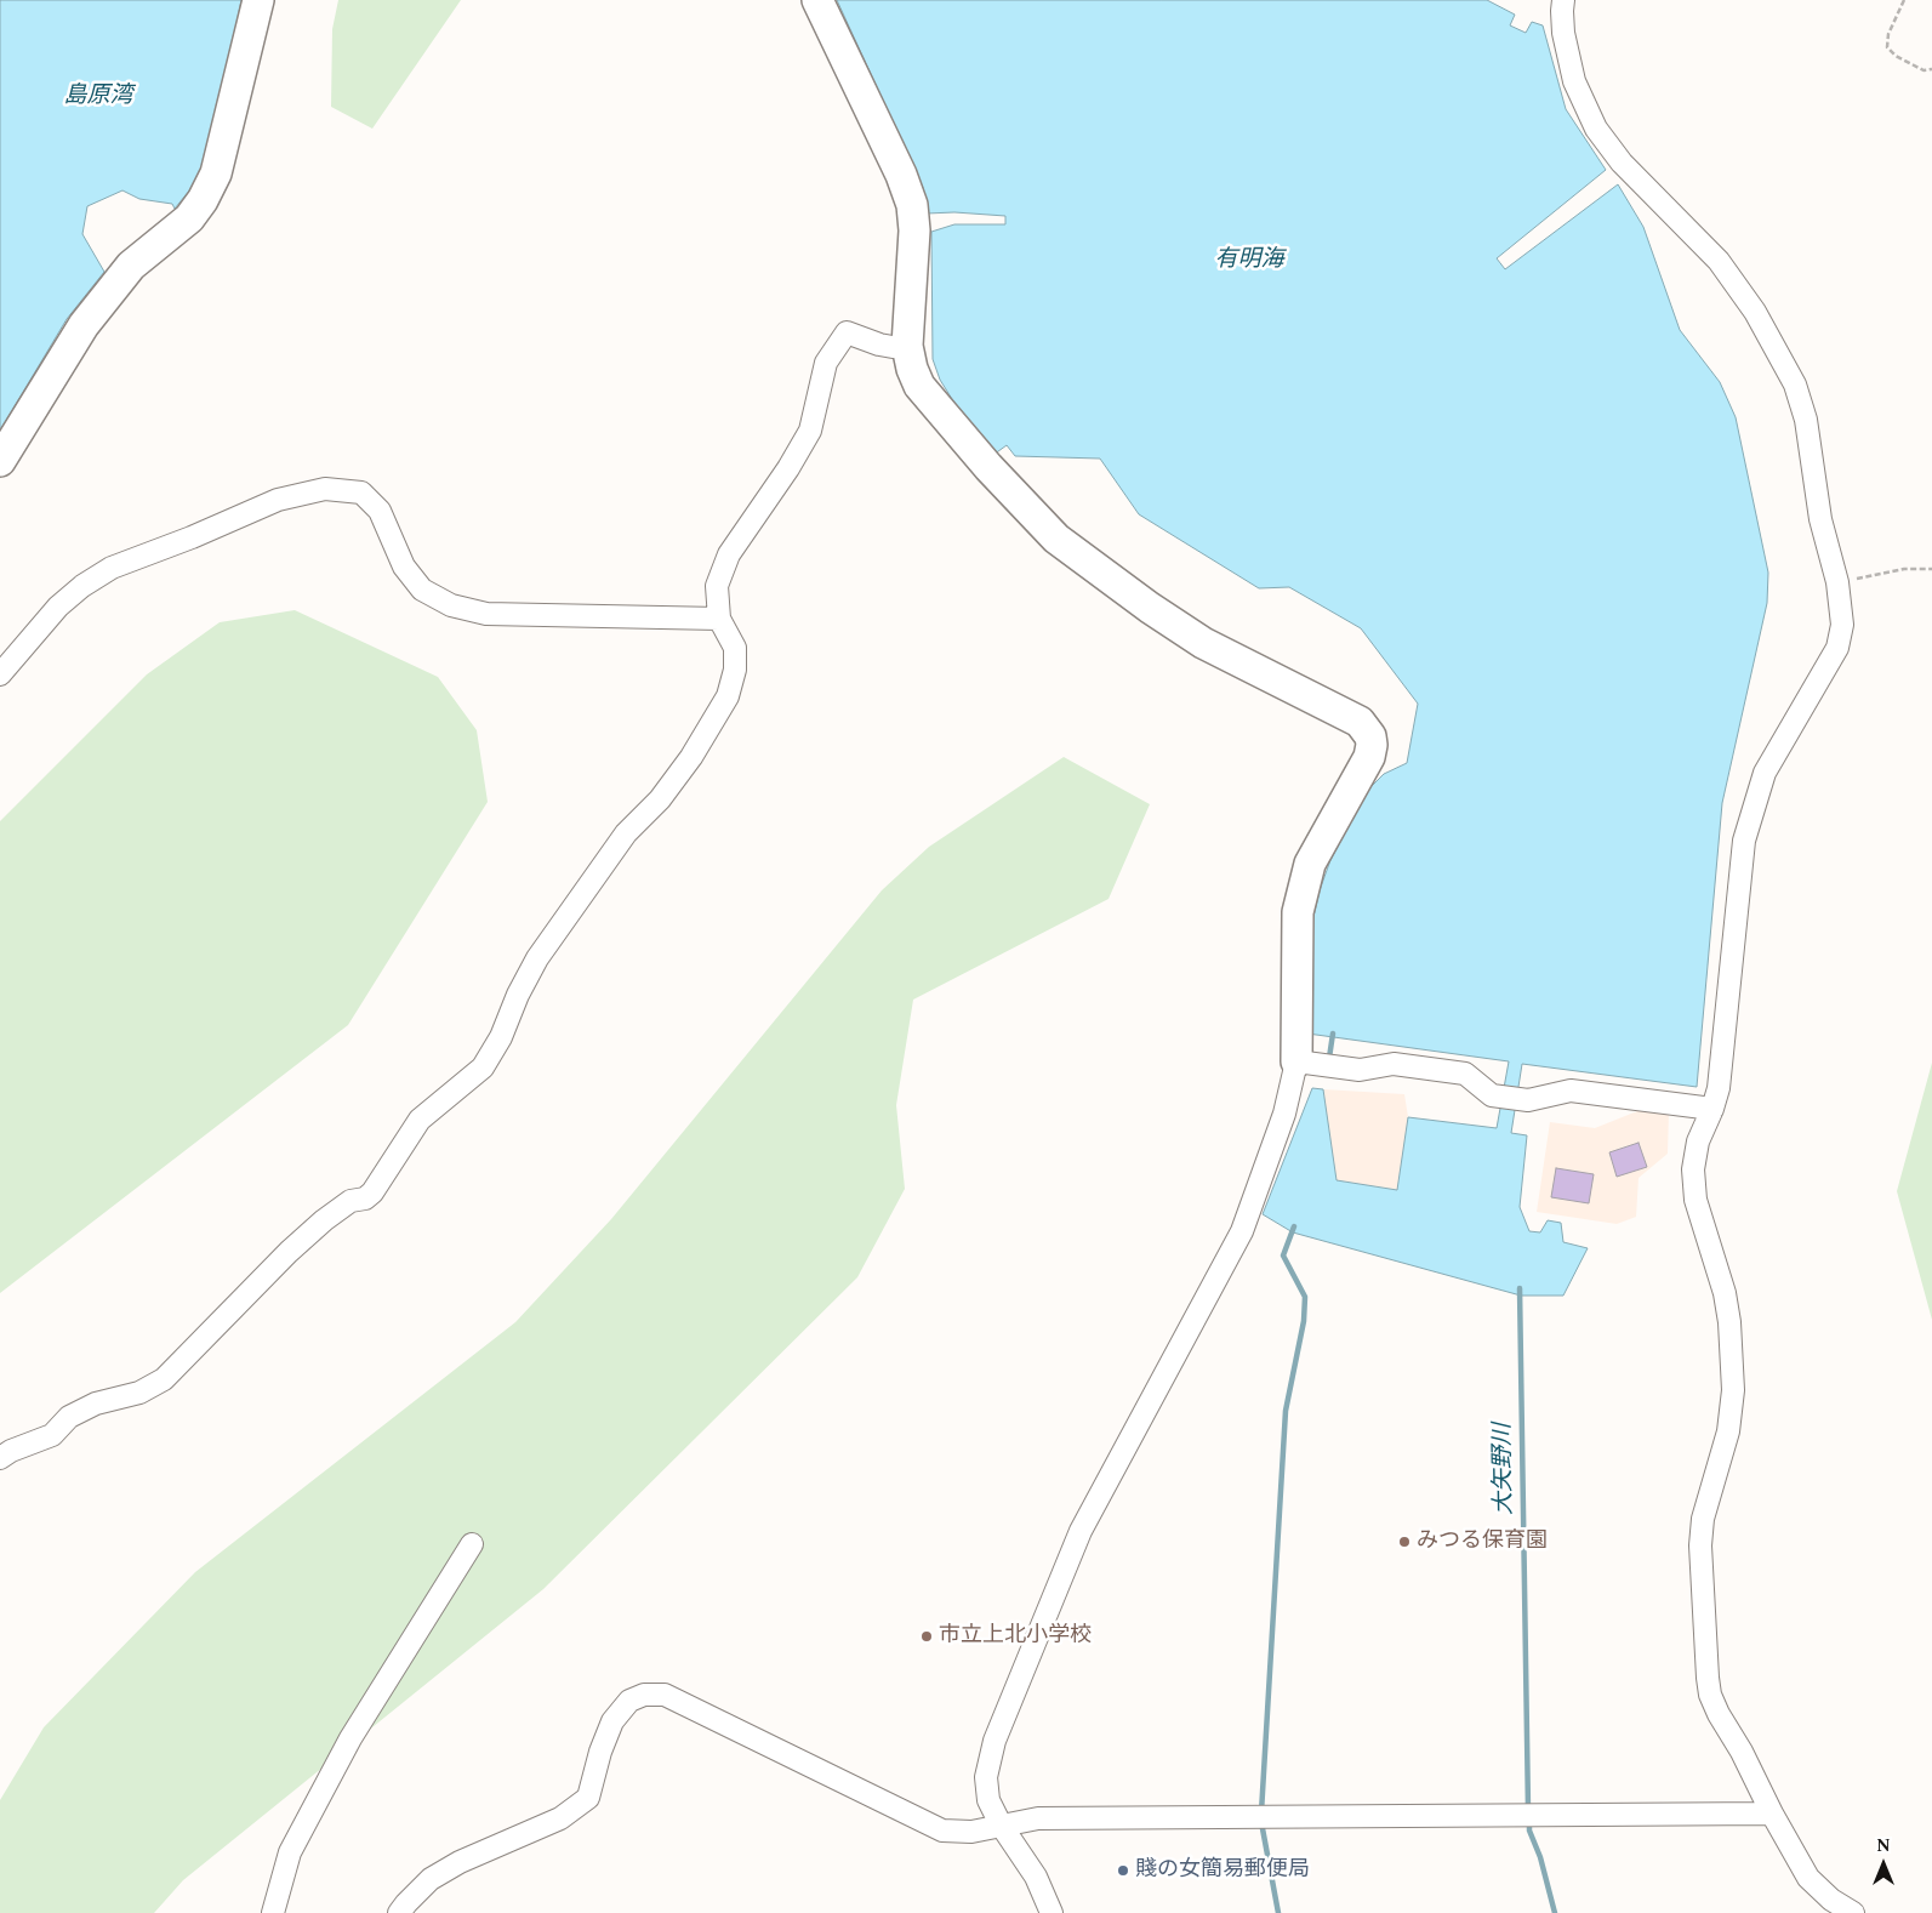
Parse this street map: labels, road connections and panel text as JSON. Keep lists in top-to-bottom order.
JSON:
{
  "water": ["島原湾", "有明海", "大矢野川"],
  "places": ["みつる保育園", "市立上北小学校", "賤の女簡易郵便局"],
  "north": "top"
}
